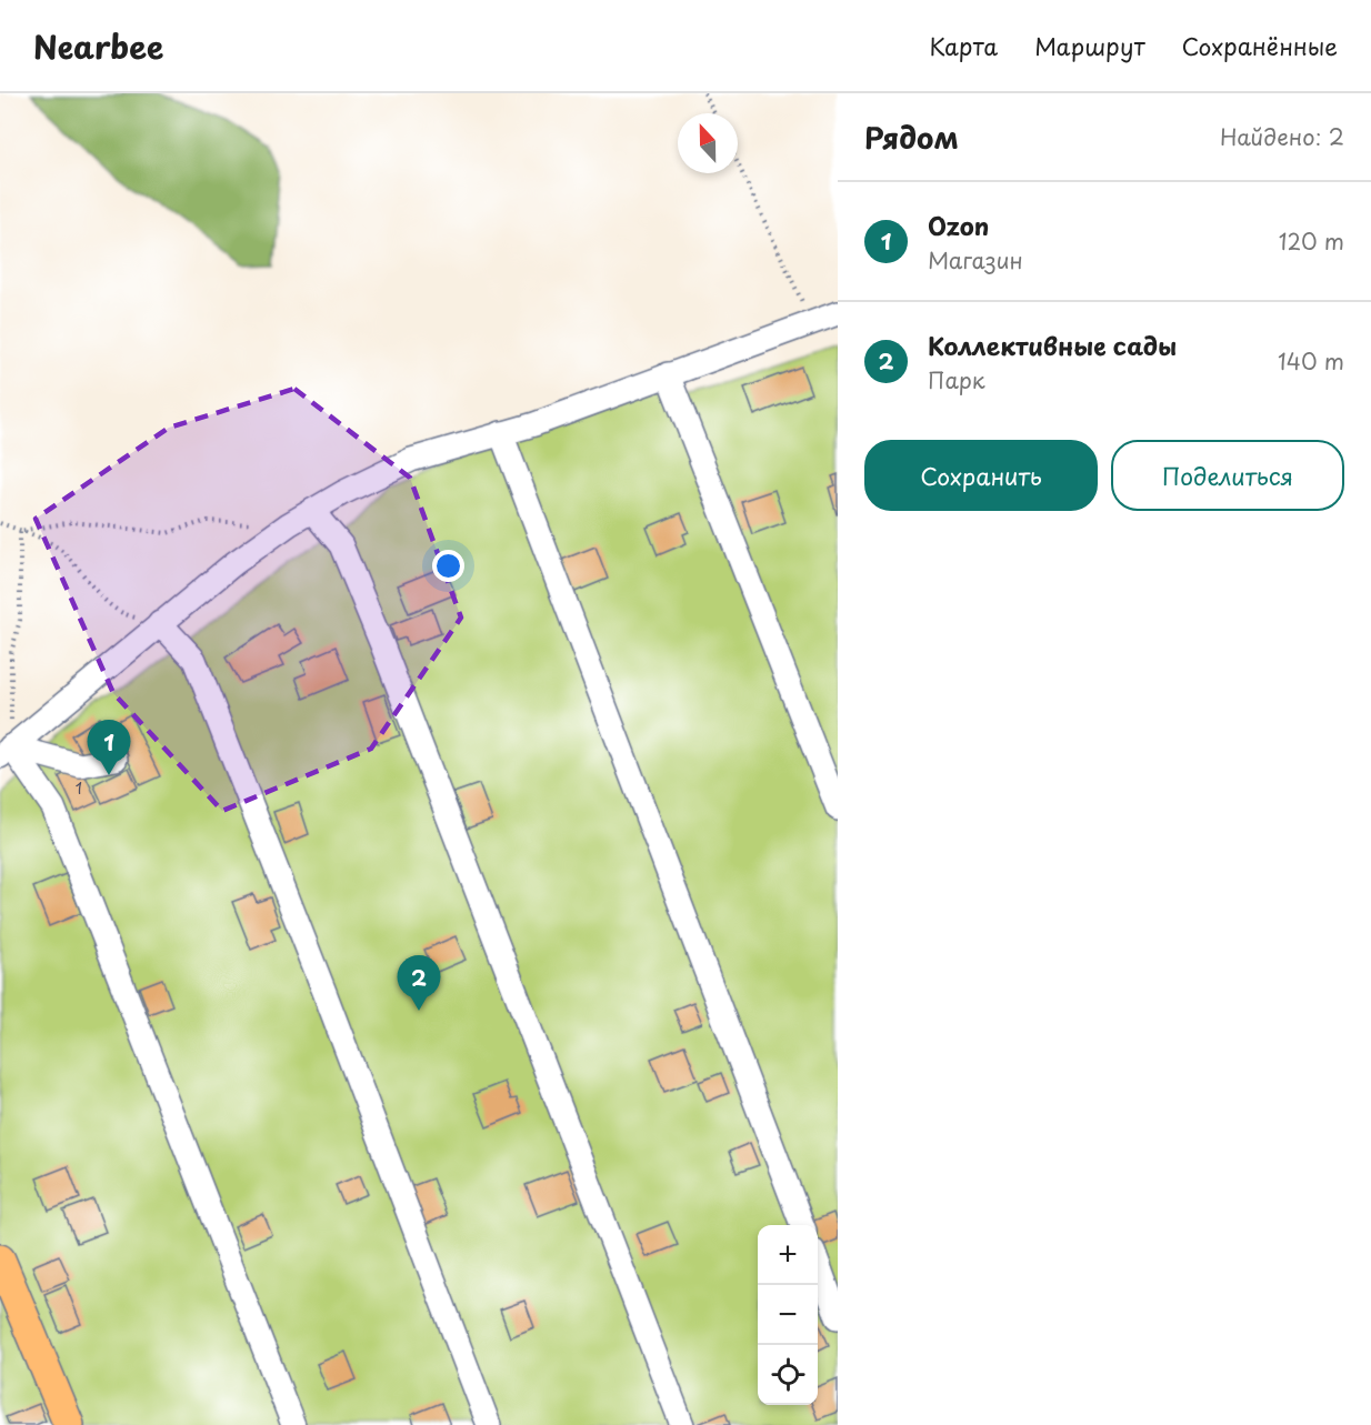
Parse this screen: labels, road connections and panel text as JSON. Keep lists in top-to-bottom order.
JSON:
{
  "house_numbers": ["1"],
  "north": "top",
  "page": {
    "header": "Nearbee",
    "nav": ["Карта", "Маршрут", "Сохранённые"],
    "heading": ["Рядом", "Найдено: 2"],
    "list": [
      {
        "mark": "1",
        "name": "Ozon",
        "note": "Магазин",
        "value": "120 m"
      },
      {
        "mark": "2",
        "name": "Коллективные сады",
        "note": "Парк",
        "value": "140 m"
      }
    ],
    "buttons": ["Сохранить", "Поделиться"],
    "pins": ["1", "2"],
    "map_buttons": ["+", "−"]
  }
}
